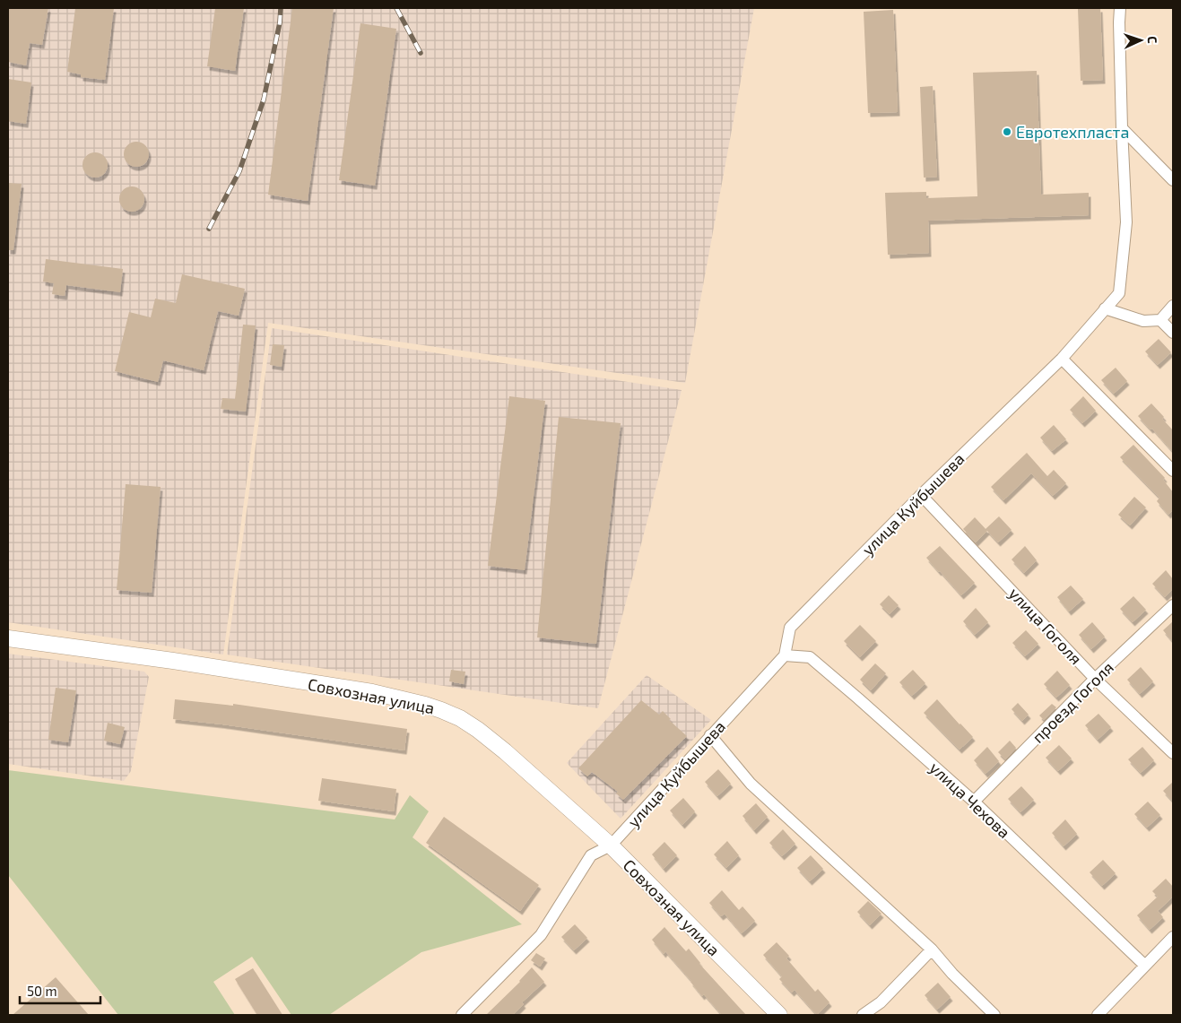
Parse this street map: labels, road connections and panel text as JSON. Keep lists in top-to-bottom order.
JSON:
{
  "streets": {
    "street": [
      "улица Куйбышева",
      "улица Гоголя",
      "Совхозная улица",
      "проезд Гоголя",
      "улица Чехова"
    ]
  },
  "crossings": [
    ["улица Куйбышева", "улица Гоголя"],
    ["улица Куйбышева", "Совхозная улица"],
    ["улица Куйбышева", "улица Чехова"],
    ["улица Гоголя", "проезд Гоголя"],
    ["проезд Гоголя", "улица Чехова"]
  ],
  "places": ["Евротехпласта"],
  "scale_bar": "50 m",
  "north": "right"
}
